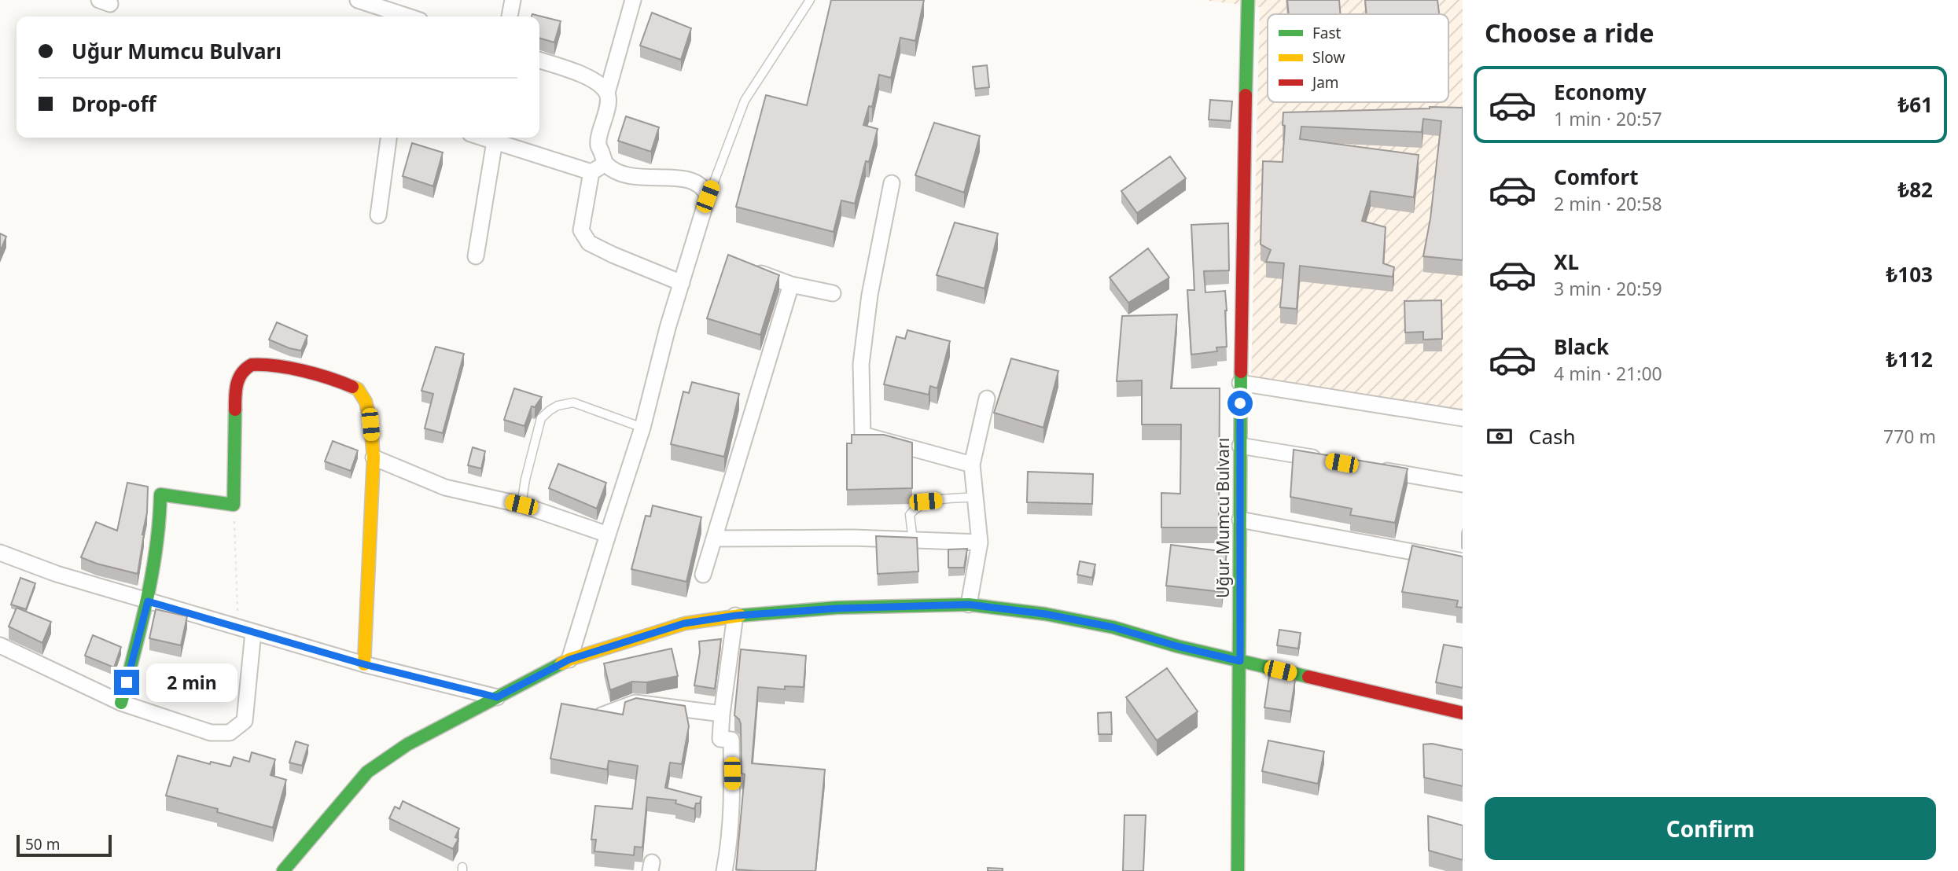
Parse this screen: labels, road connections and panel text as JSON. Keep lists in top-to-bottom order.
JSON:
{
  "streets": {
    "street": ["Uğur Mumcu Bulvarı"]
  },
  "legend": ["Fast", "Slow", "Jam"],
  "scale_bar": "50 m",
  "page": {
    "heading": "Choose a ride",
    "banner": ["Uğur Mumcu Bulvarı", "Drop-off"],
    "list": [
      {
        "name": "Economy",
        "note": "1 min · 20:57",
        "value": "₺61"
      },
      {
        "name": "Comfort",
        "note": "2 min · 20:58",
        "value": "₺82"
      },
      {
        "name": "XL",
        "note": "3 min · 20:59",
        "value": "₺103"
      },
      {
        "name": "Black",
        "note": "4 min · 21:00",
        "value": "₺112"
      }
    ],
    "pay": ["Cash", "770 m"],
    "bubble": "2 min",
    "buttons": "Confirm",
    "scale": "50 m"
  }
}
